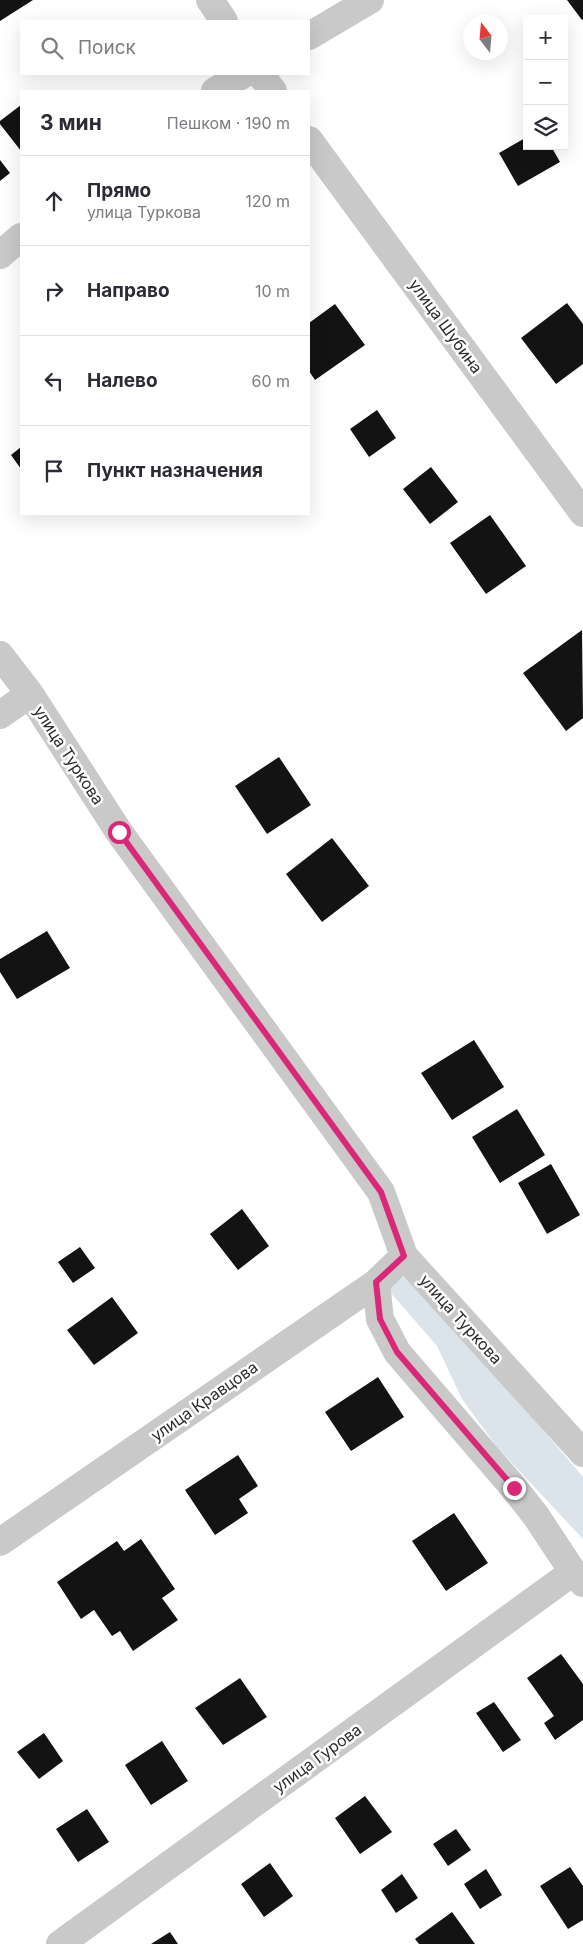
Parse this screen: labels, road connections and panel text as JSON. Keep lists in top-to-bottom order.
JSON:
{
  "streets": {
    "street": [
      "улица Шубина",
      "улица Туркова",
      "улица Кравцова",
      "улица Гурова"
    ]
  },
  "crossings": [
    ["улица Туркова", "улица Кравцова"]
  ],
  "north": "top",
  "page": {
    "map_buttons": ["+", "−"],
    "search": "Поиск",
    "heading": ["3 мин", "Пешком · 190 m"],
    "list": [
      ["Прямо", "улица Туркова", "120 m"],
      ["Направо", "10 m"],
      ["Налево", "60 m"],
      "Пункт назначения"
    ]
  }
}
